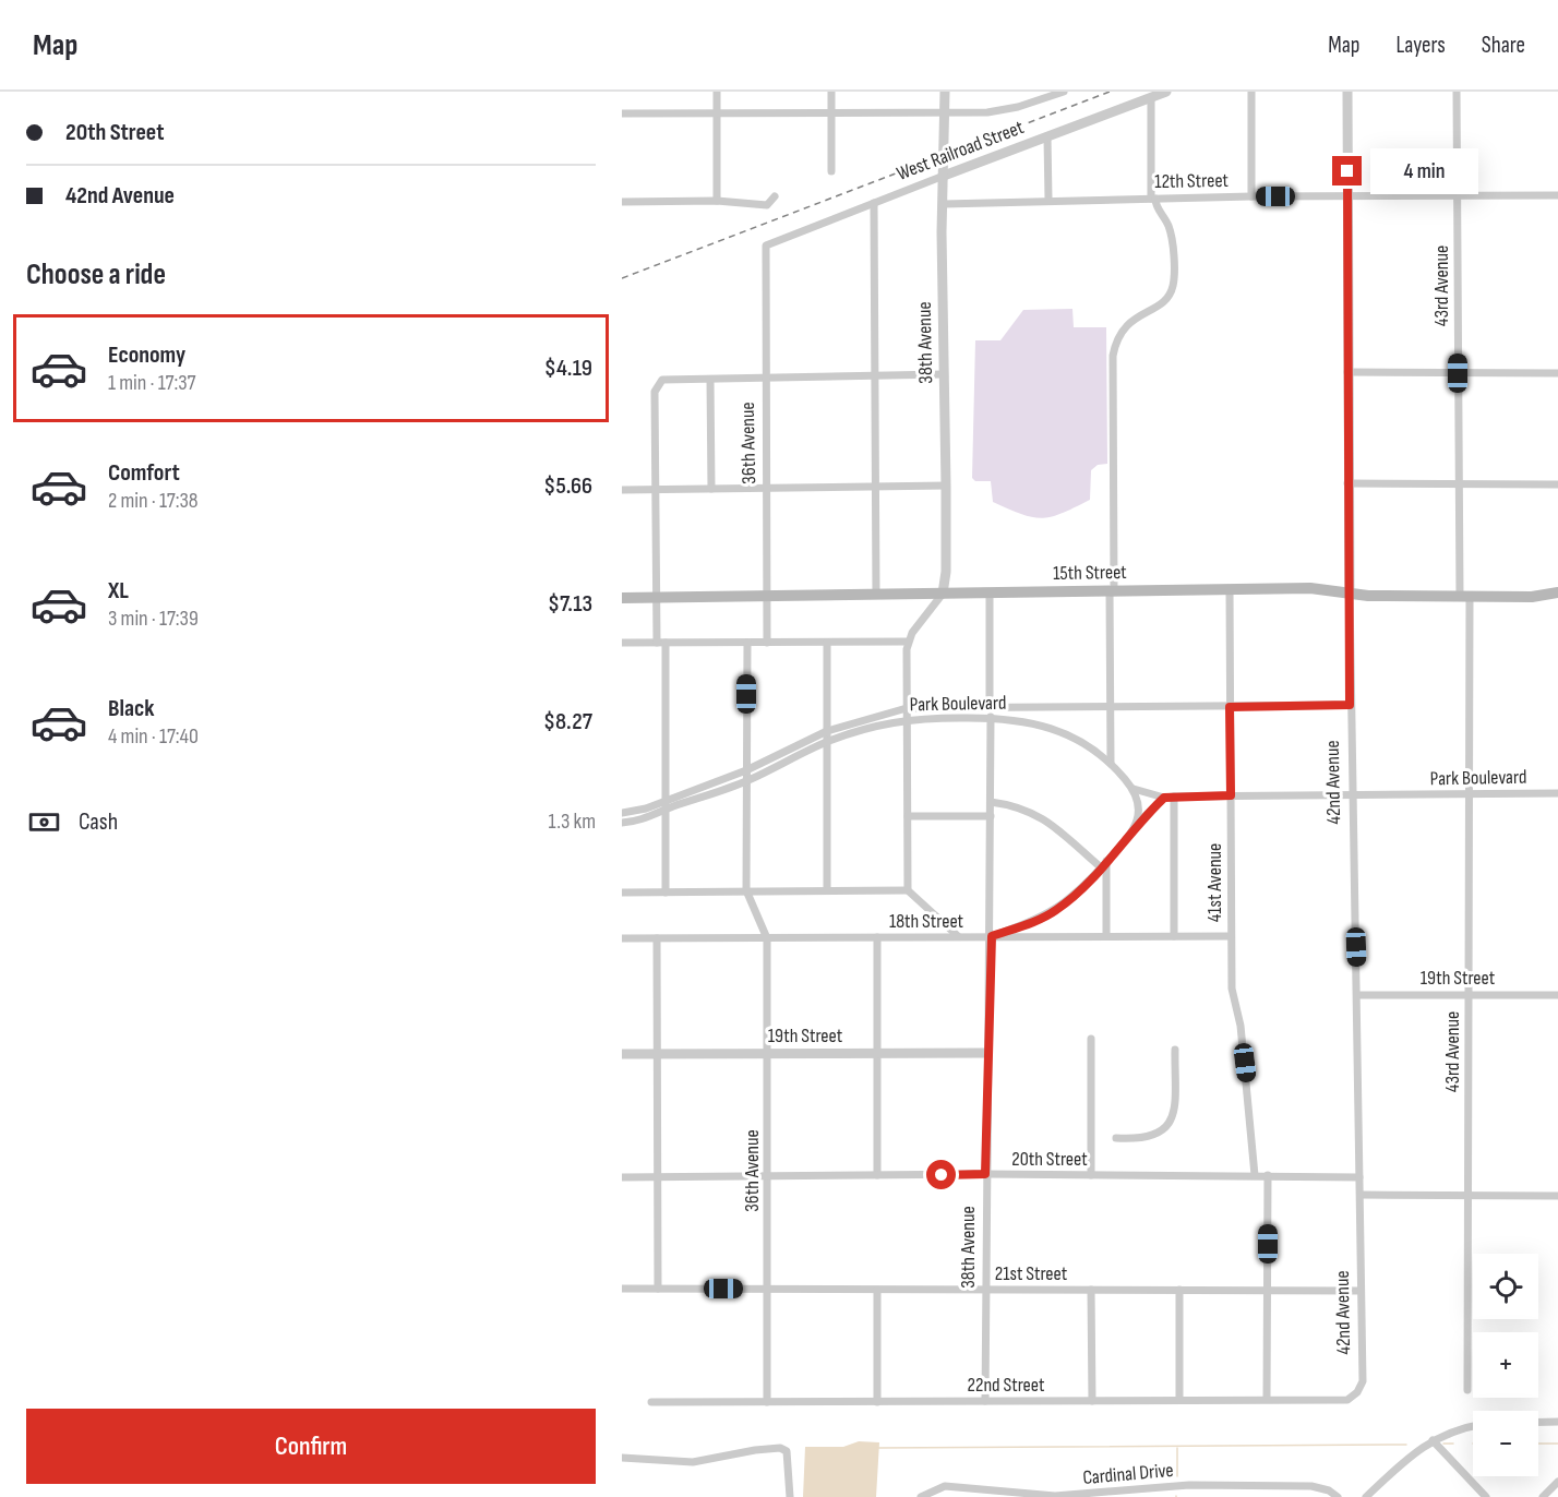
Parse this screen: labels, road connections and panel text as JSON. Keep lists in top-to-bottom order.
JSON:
{
  "streets": {
    "main road": ["15th Street"],
    "street": [
      "West Railroad Street",
      "12th Street",
      "43rd Avenue",
      "38th Avenue",
      "36th Avenue",
      "Park Boulevard",
      "42nd Avenue",
      "41st Avenue",
      "18th Street",
      "19th Street",
      "20th Street",
      "21st Street",
      "22nd Street",
      "Cardinal Drive"
    ]
  },
  "crossings": [
    ["West Railroad Street", "38th Avenue"],
    ["West Railroad Street", "36th Avenue"],
    ["12th Street", "43rd Avenue"],
    ["12th Street", "38th Avenue"],
    ["12th Street", "42nd Avenue"],
    ["43rd Avenue", "15th Street"],
    ["43rd Avenue", "Park Boulevard"],
    ["43rd Avenue", "19th Street"],
    ["38th Avenue", "15th Street"],
    ["38th Avenue", "Park Boulevard"],
    ["38th Avenue", "18th Street"],
    ["38th Avenue", "19th Street"],
    ["38th Avenue", "20th Street"],
    ["38th Avenue", "21st Street"],
    ["38th Avenue", "22nd Street"],
    ["36th Avenue", "15th Street"],
    ["36th Avenue", "18th Street"],
    ["36th Avenue", "19th Street"],
    ["36th Avenue", "20th Street"],
    ["36th Avenue", "21st Street"],
    ["36th Avenue", "22nd Street"],
    ["15th Street", "42nd Avenue"],
    ["15th Street", "41st Avenue"],
    ["Park Boulevard", "42nd Avenue"],
    ["Park Boulevard", "41st Avenue"],
    ["42nd Avenue", "19th Street"],
    ["42nd Avenue", "20th Street"],
    ["42nd Avenue", "21st Street"],
    ["42nd Avenue", "22nd Street"],
    ["41st Avenue", "18th Street"],
    ["41st Avenue", "20th Street"]
  ],
  "page": {
    "header": "Map",
    "nav": ["Map", "Layers", "Share"],
    "banner": ["20th Street", "42nd Avenue"],
    "bubble": "4 min",
    "heading": "Choose a ride",
    "list": [
      {
        "name": "Economy",
        "note": "1 min · 17:37",
        "value": "$4.19"
      },
      {
        "name": "Comfort",
        "note": "2 min · 17:38",
        "value": "$5.66"
      },
      {
        "name": "XL",
        "note": "3 min · 17:39",
        "value": "$7.13"
      },
      {
        "name": "Black",
        "note": "4 min · 17:40",
        "value": "$8.27"
      }
    ],
    "pay": ["Cash", "1.3 km"],
    "map_buttons": ["+", "−"],
    "buttons": "Confirm"
  }
}
